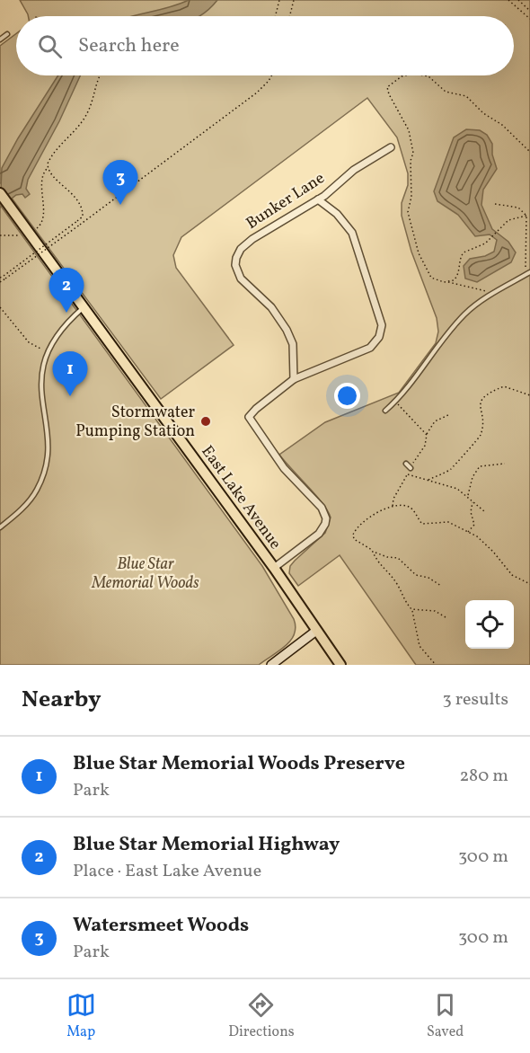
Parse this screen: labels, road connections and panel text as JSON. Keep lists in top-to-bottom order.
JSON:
{
  "streets": {
    "main road": ["East Lake Avenue"],
    "street": ["Bunker Lane"]
  },
  "parks": ["Blue Star Memorial Woods"],
  "places": ["Stormwater Pumping Station"],
  "page": {
    "search": "Search here",
    "pins": ["3", "2", "1"],
    "heading": ["Nearby", "3 results"],
    "list": [
      {
        "mark": "1",
        "name": "Blue Star Memorial Woods Preserve",
        "note": "Park",
        "value": "280 m"
      },
      {
        "mark": "2",
        "name": "Blue Star Memorial Highway",
        "note": "Place · East Lake Avenue",
        "value": "300 m"
      },
      {
        "mark": "3",
        "name": "Watersmeet Woods",
        "note": "Park",
        "value": "300 m"
      }
    ],
    "nav": ["Map", "Directions", "Saved"]
  }
}
